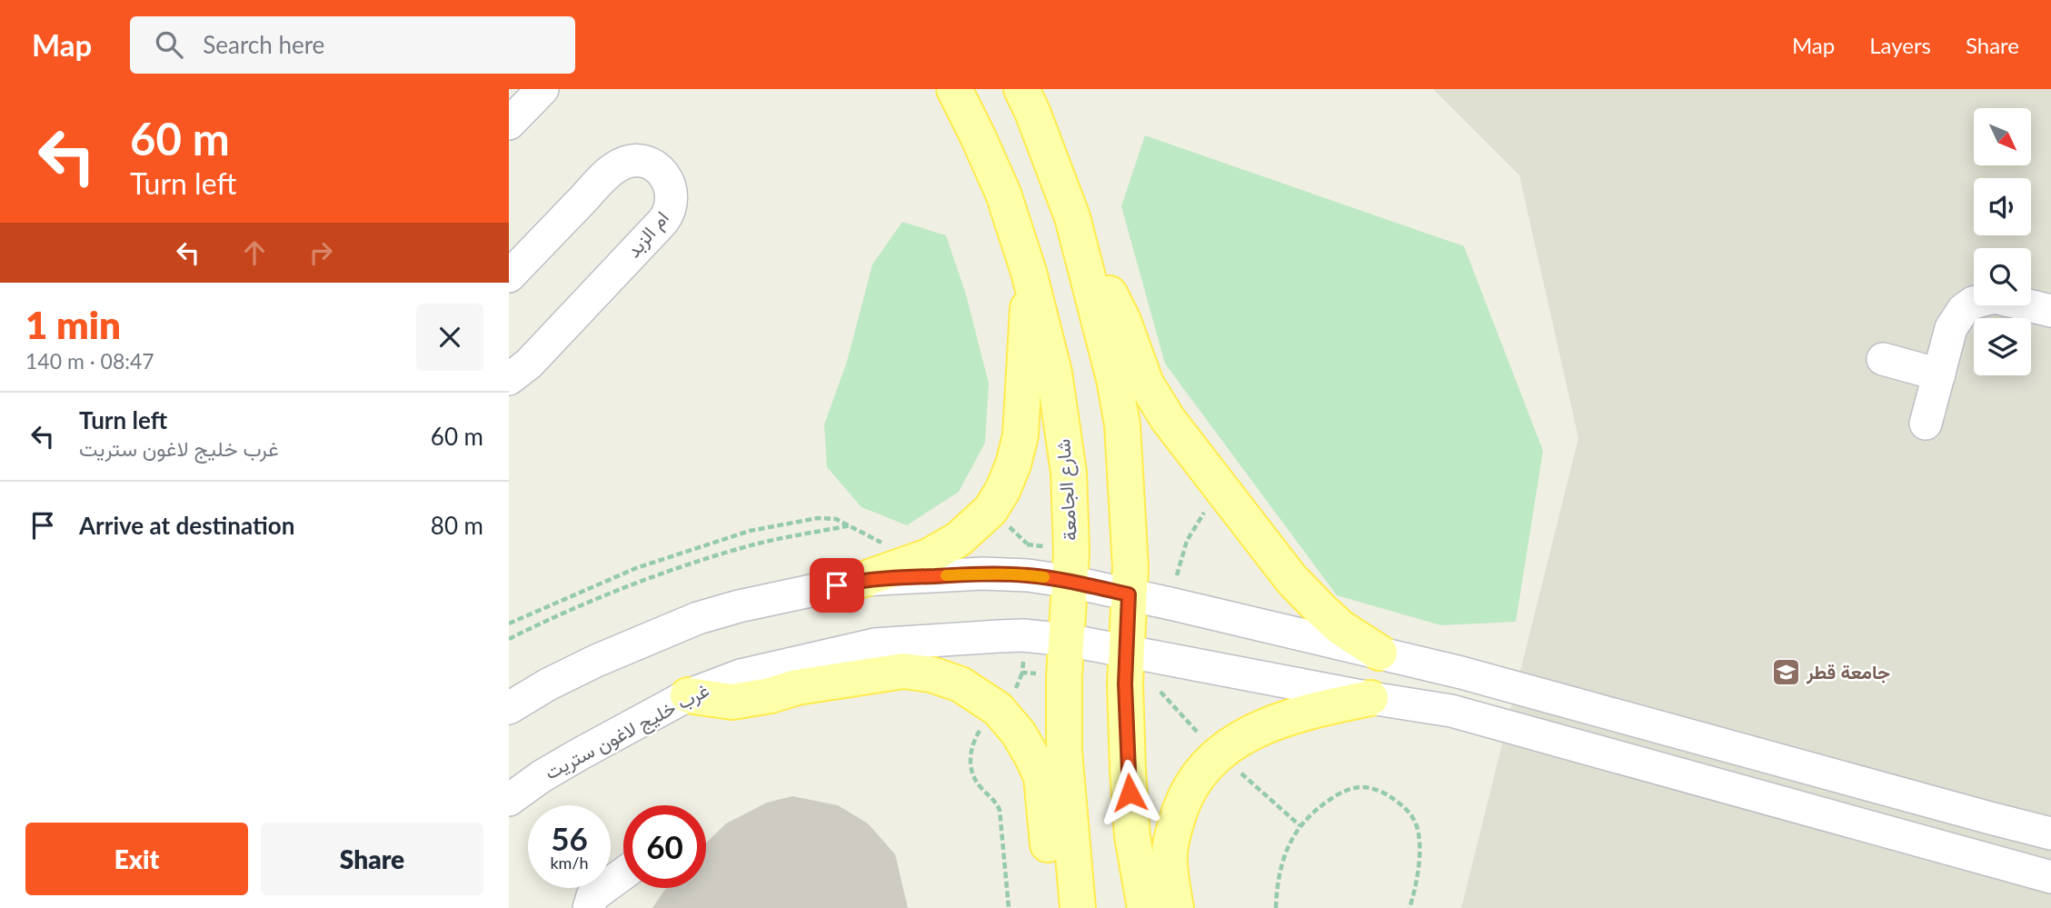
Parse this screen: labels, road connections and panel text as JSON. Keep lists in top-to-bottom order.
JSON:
{
  "streets": {
    "main road": ["شارع الجامعة"],
    "street": ["ام الزبد", "غرب خليج لاغون ستريت"]
  },
  "crossings": [
    ["شارع الجامعة", "غرب خليج لاغون ستريت"]
  ],
  "places": {
    "school or university": ["جامعة قطر"]
  },
  "north": "bottom right",
  "page": {
    "header": "Map",
    "search": "Search here",
    "nav": ["Map", "Layers", "Share"],
    "turn": ["60 m", "Turn left"],
    "heading": ["1 min", "140 m · 08:47"],
    "list": [
      {
        "name": "Turn left",
        "note": "غرب خليج لاغون ستريت",
        "value": "60 m"
      },
      {
        "name": "Arrive at destination",
        "value": "80 m"
      }
    ],
    "speed": "56 km/h",
    "limit": "60",
    "buttons": ["Exit", "Share"]
  }
}
